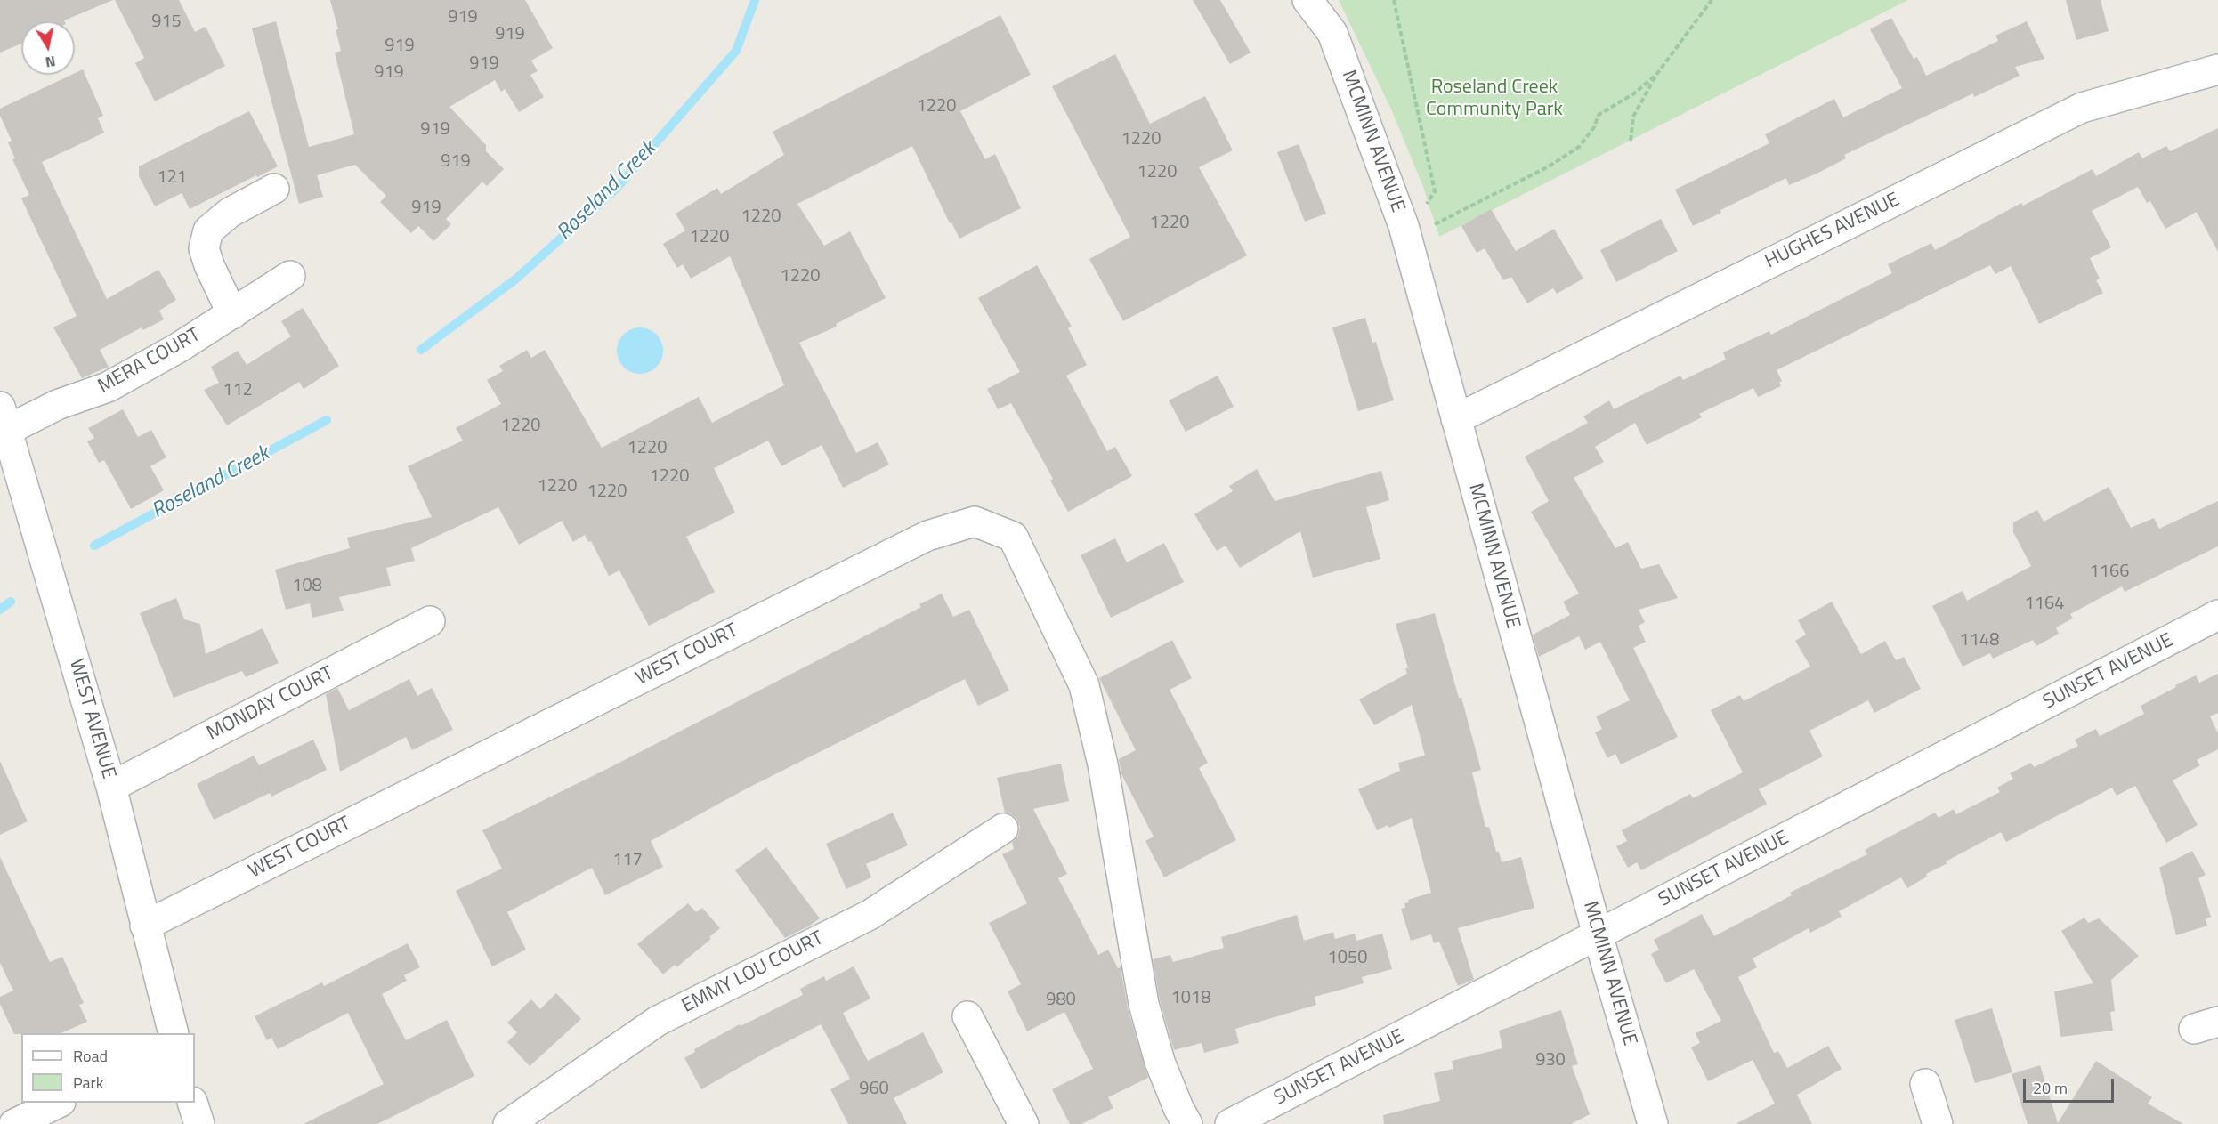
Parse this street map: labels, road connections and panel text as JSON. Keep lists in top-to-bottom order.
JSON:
{
  "streets": {
    "street": [
      "MCMINN AVENUE",
      "HUGHES AVENUE",
      "MERA COURT",
      "WEST COURT",
      "SUNSET AVENUE",
      "MONDAY COURT",
      "WEST AVENUE",
      "EMMY LOU COURT"
    ]
  },
  "crossings": [
    ["MCMINN AVENUE", "HUGHES AVENUE"],
    ["MCMINN AVENUE", "SUNSET AVENUE"],
    ["MERA COURT", "WEST AVENUE"],
    ["WEST COURT", "WEST AVENUE"],
    ["MONDAY COURT", "WEST AVENUE"]
  ],
  "water": ["Roseland Creek"],
  "parks": ["Roseland Creek Community Park"],
  "house_numbers": [
    "919",
    "915",
    "919",
    "919",
    "919",
    "919",
    "1220",
    "919",
    "1220",
    "919",
    "1220",
    "121",
    "919",
    "1220",
    "1220",
    "1220",
    "1220",
    "112",
    "1220",
    "1220",
    "1220",
    "1220",
    "1220",
    "1166",
    "108",
    "1164",
    "1148",
    "117",
    "1050",
    "1018",
    "980",
    "930",
    "960"
  ],
  "legend": ["Road", "Park"],
  "scale_bar": "20 m",
  "north": "bottom"
}
